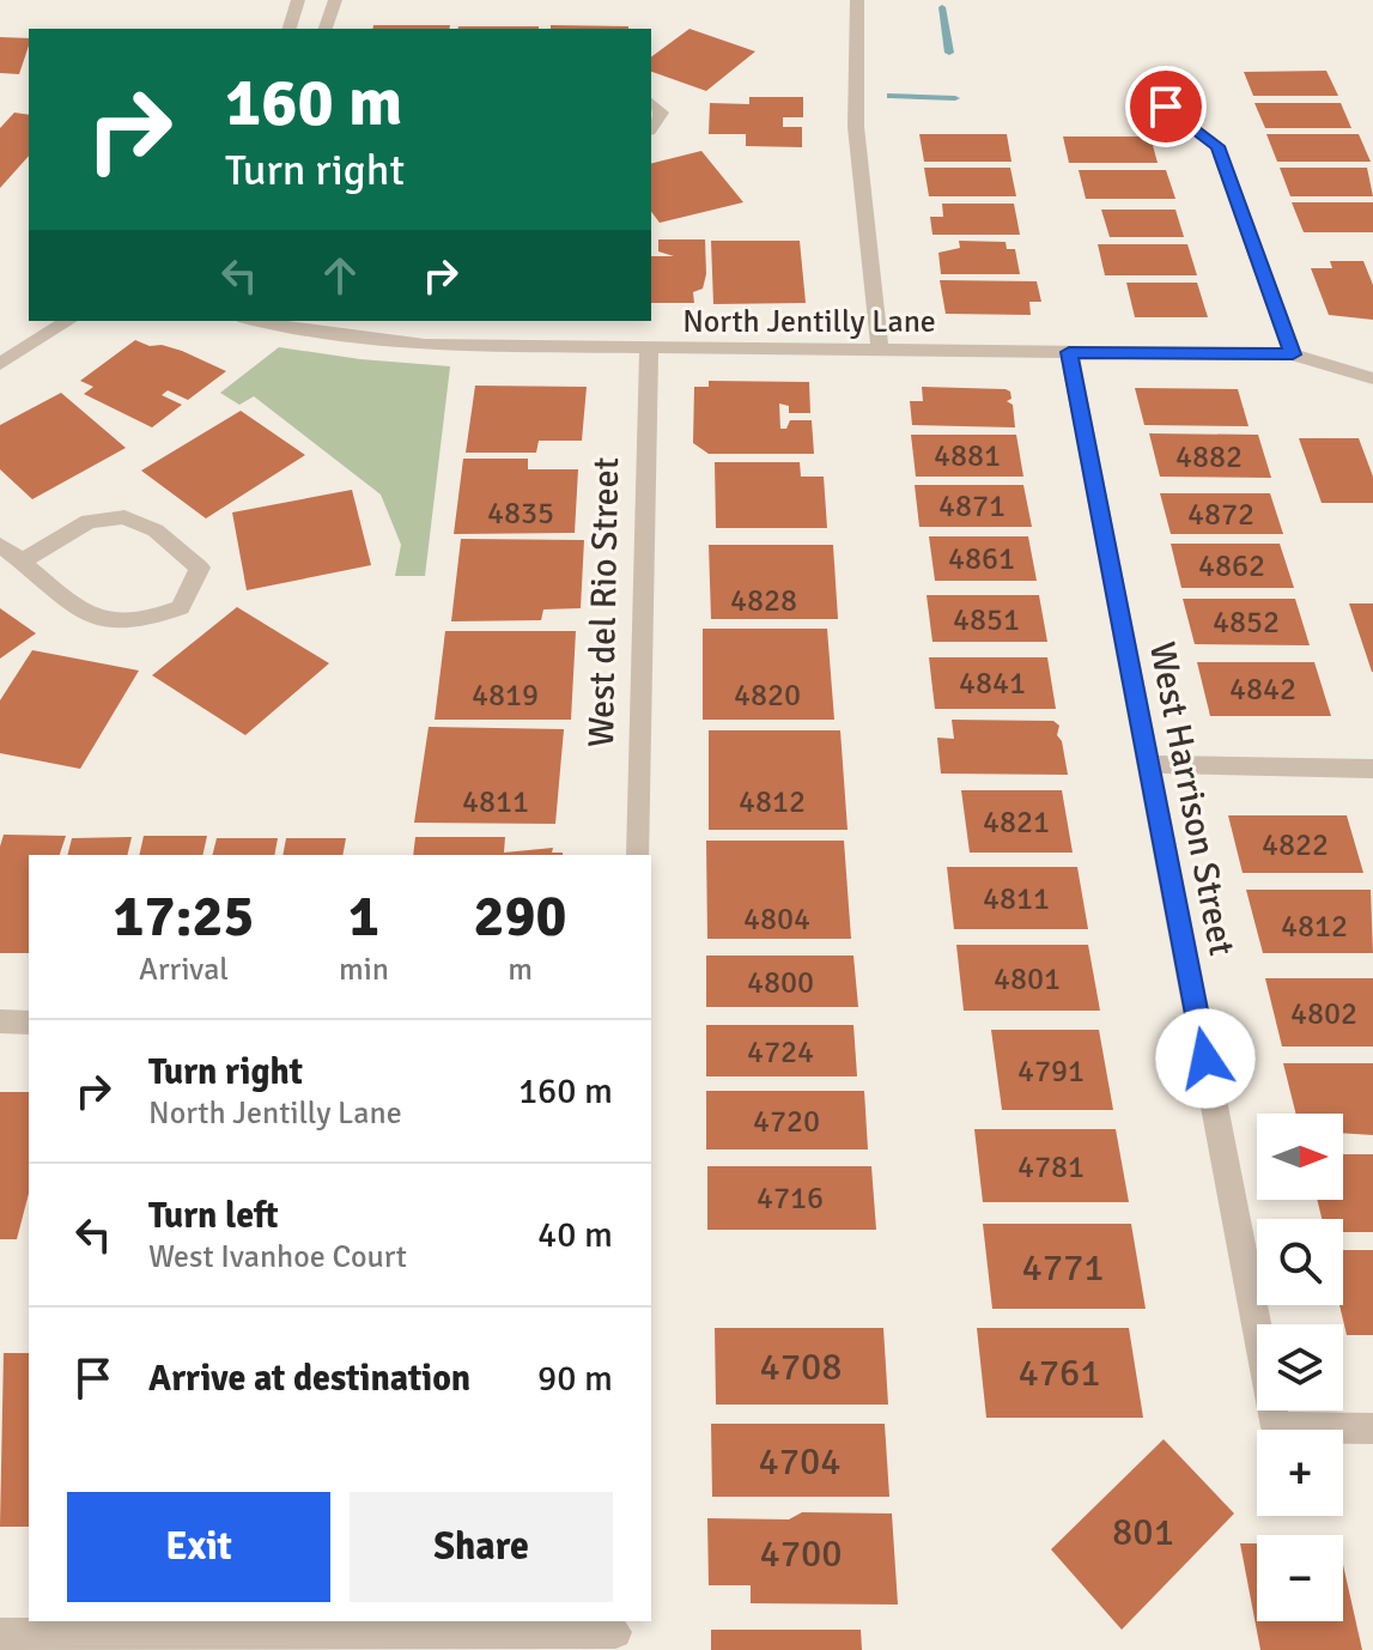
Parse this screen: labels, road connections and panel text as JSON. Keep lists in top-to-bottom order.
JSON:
{
  "streets": {
    "street": ["North Jentilly Lane", "West del Rio Street", "West Harrison Street"]
  },
  "crossings": [
    ["North Jentilly Lane", "West del Rio Street"],
    ["North Jentilly Lane", "West Harrison Street"]
  ],
  "house_numbers": [
    "4881",
    "4882",
    "4871",
    "4835",
    "4872",
    "4861",
    "4862",
    "4828",
    "4851",
    "4852",
    "4841",
    "4842",
    "4819",
    "4820",
    "4811",
    "4812",
    "4821",
    "4822",
    "4811",
    "4804",
    "4812",
    "4801",
    "4800",
    "4802",
    "4724",
    "4791",
    "4720",
    "4781",
    "4716",
    "4771",
    "4708",
    "4761",
    "4704",
    "801",
    "4700"
  ],
  "north": "right",
  "page": {
    "turn": ["160 m", "Turn right"],
    "eta": [
      "17:25",
      "Arrival",
      "1",
      "min",
      "290",
      "m"
    ],
    "list": [
      {
        "name": "Turn right",
        "note": "North Jentilly Lane",
        "value": "160 m"
      },
      {
        "name": "Turn left",
        "note": "West Ivanhoe Court",
        "value": "40 m"
      },
      {
        "name": "Arrive at destination",
        "value": "90 m"
      }
    ],
    "map_buttons": ["+", "−"],
    "buttons": ["Exit", "Share"]
  }
}
